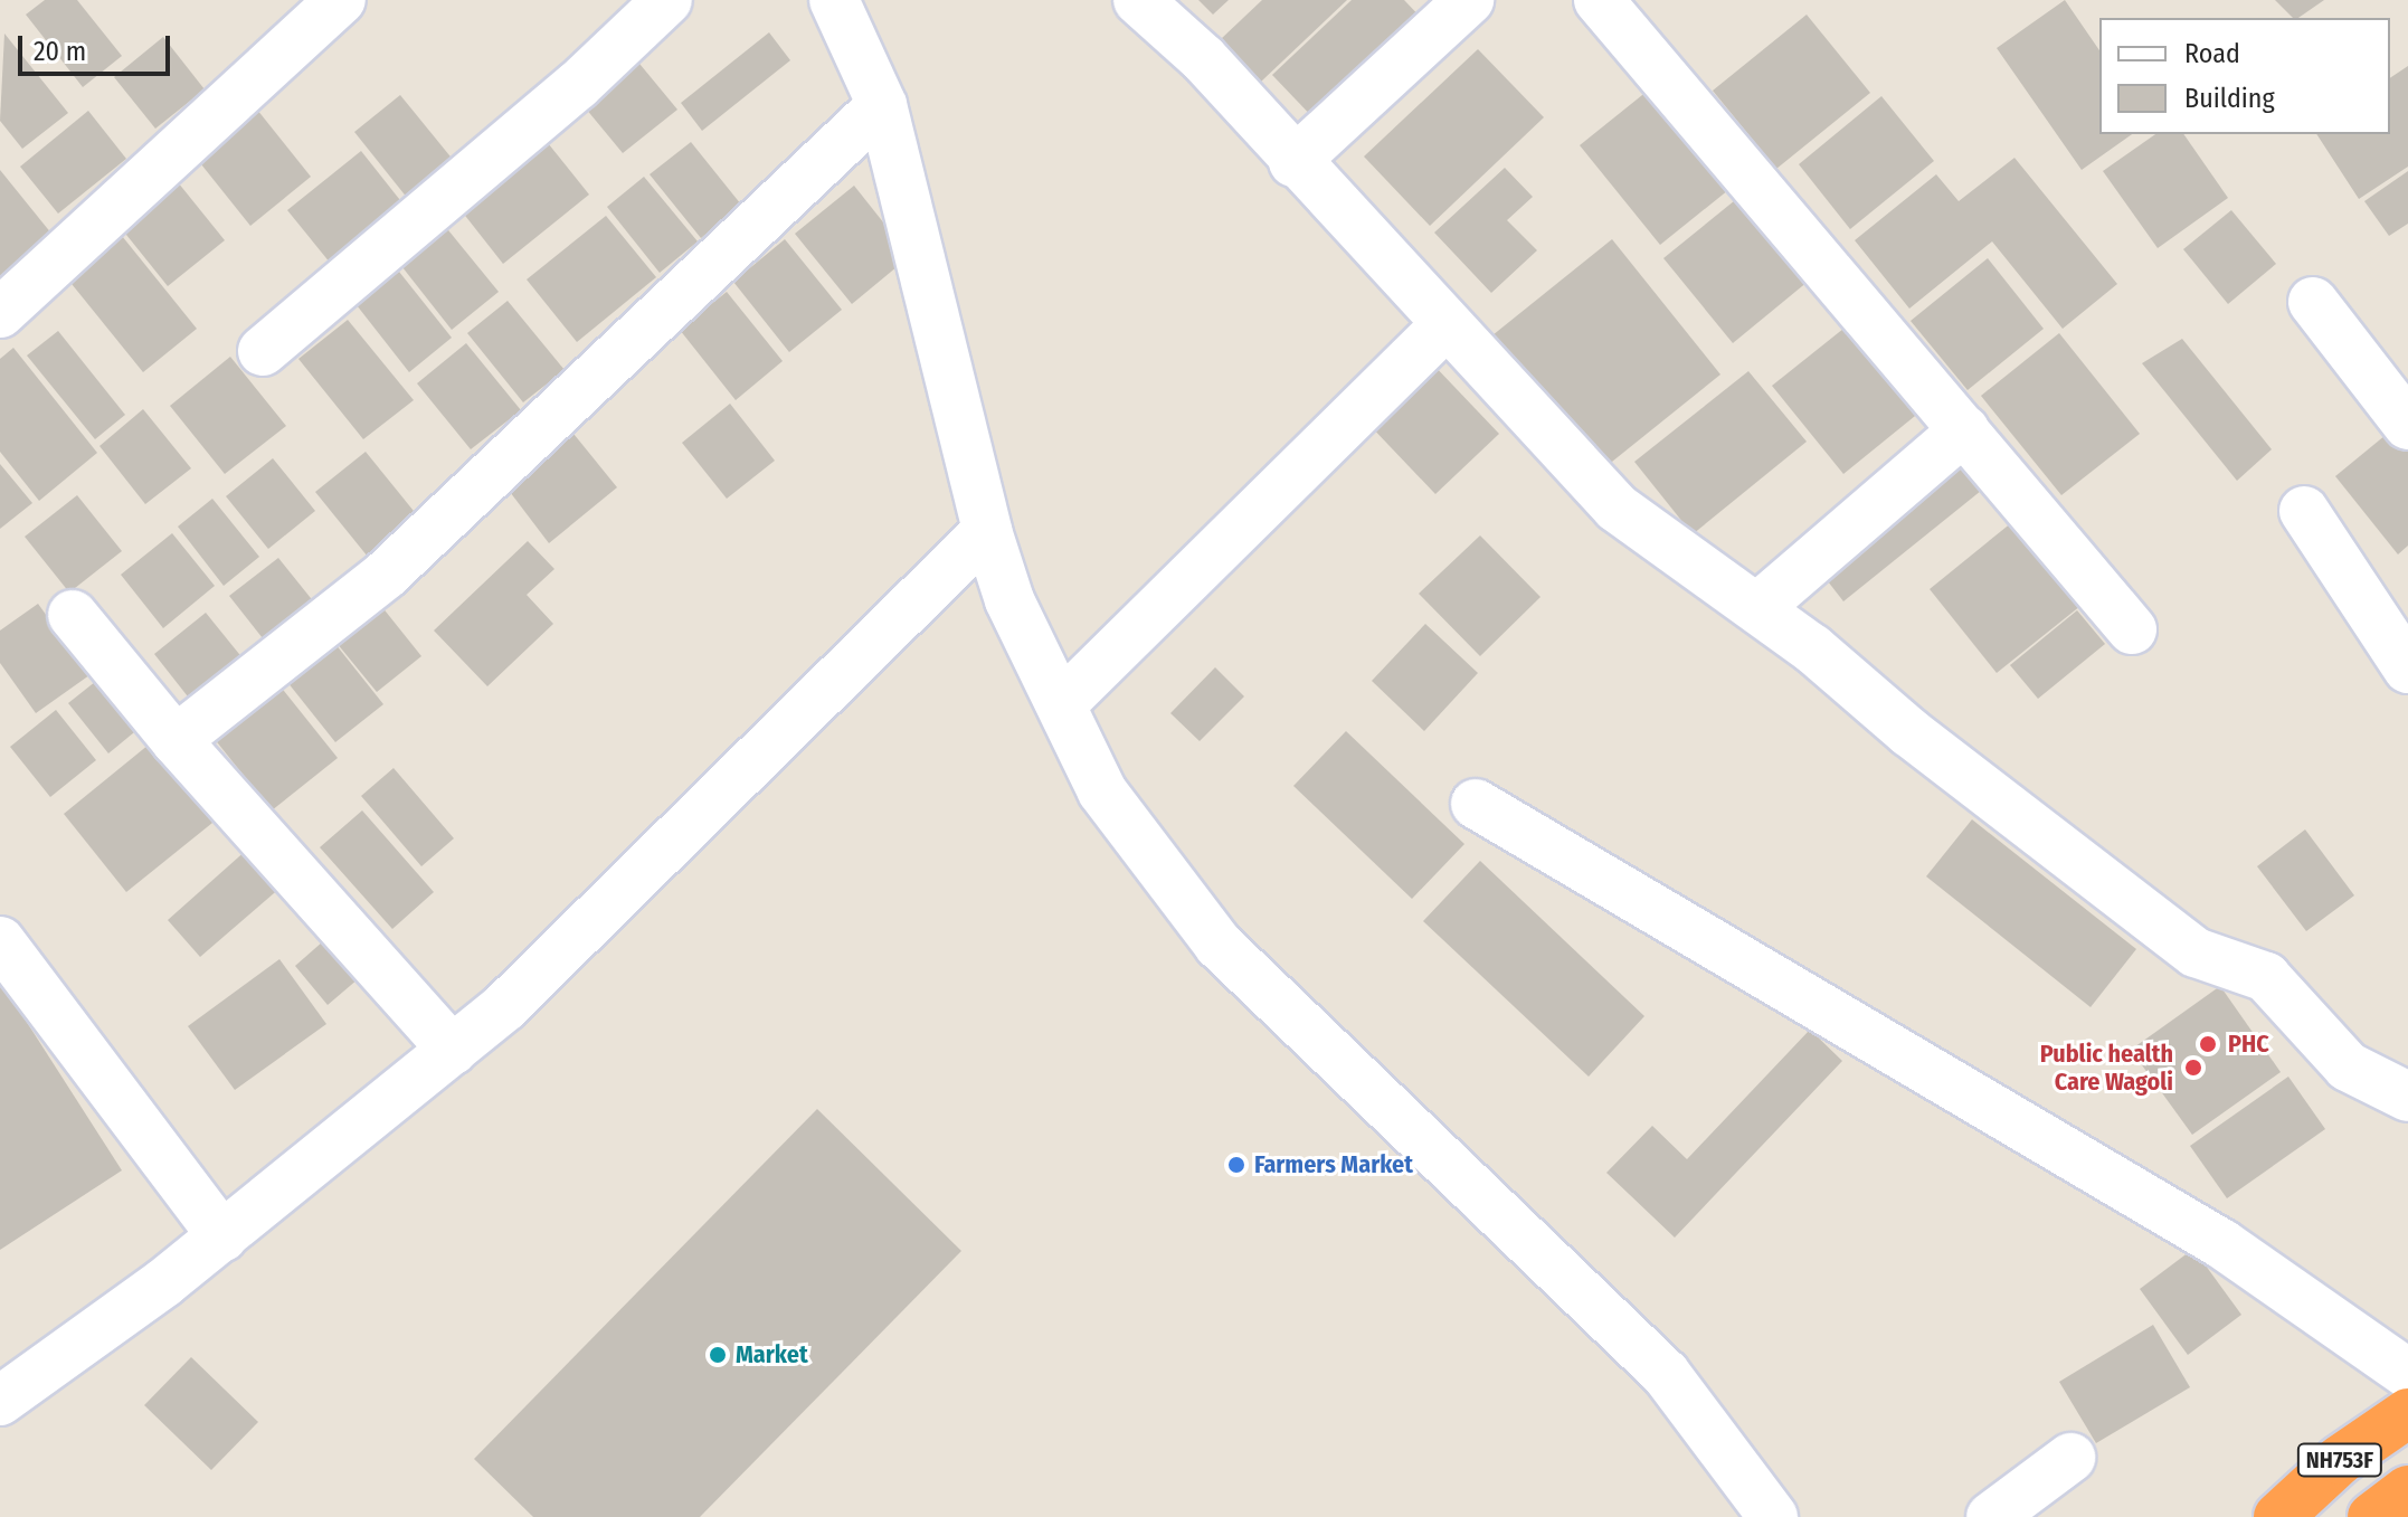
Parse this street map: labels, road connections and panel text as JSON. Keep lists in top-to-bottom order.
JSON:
{
  "streets": {
    "highway": ["NH753F"]
  },
  "places": [
    "PHC",
    "Public health Care Wagoli",
    "Farmers Market",
    "Market"
  ],
  "legend": ["Road", "Building"],
  "scale_bar": "20 m"
}
